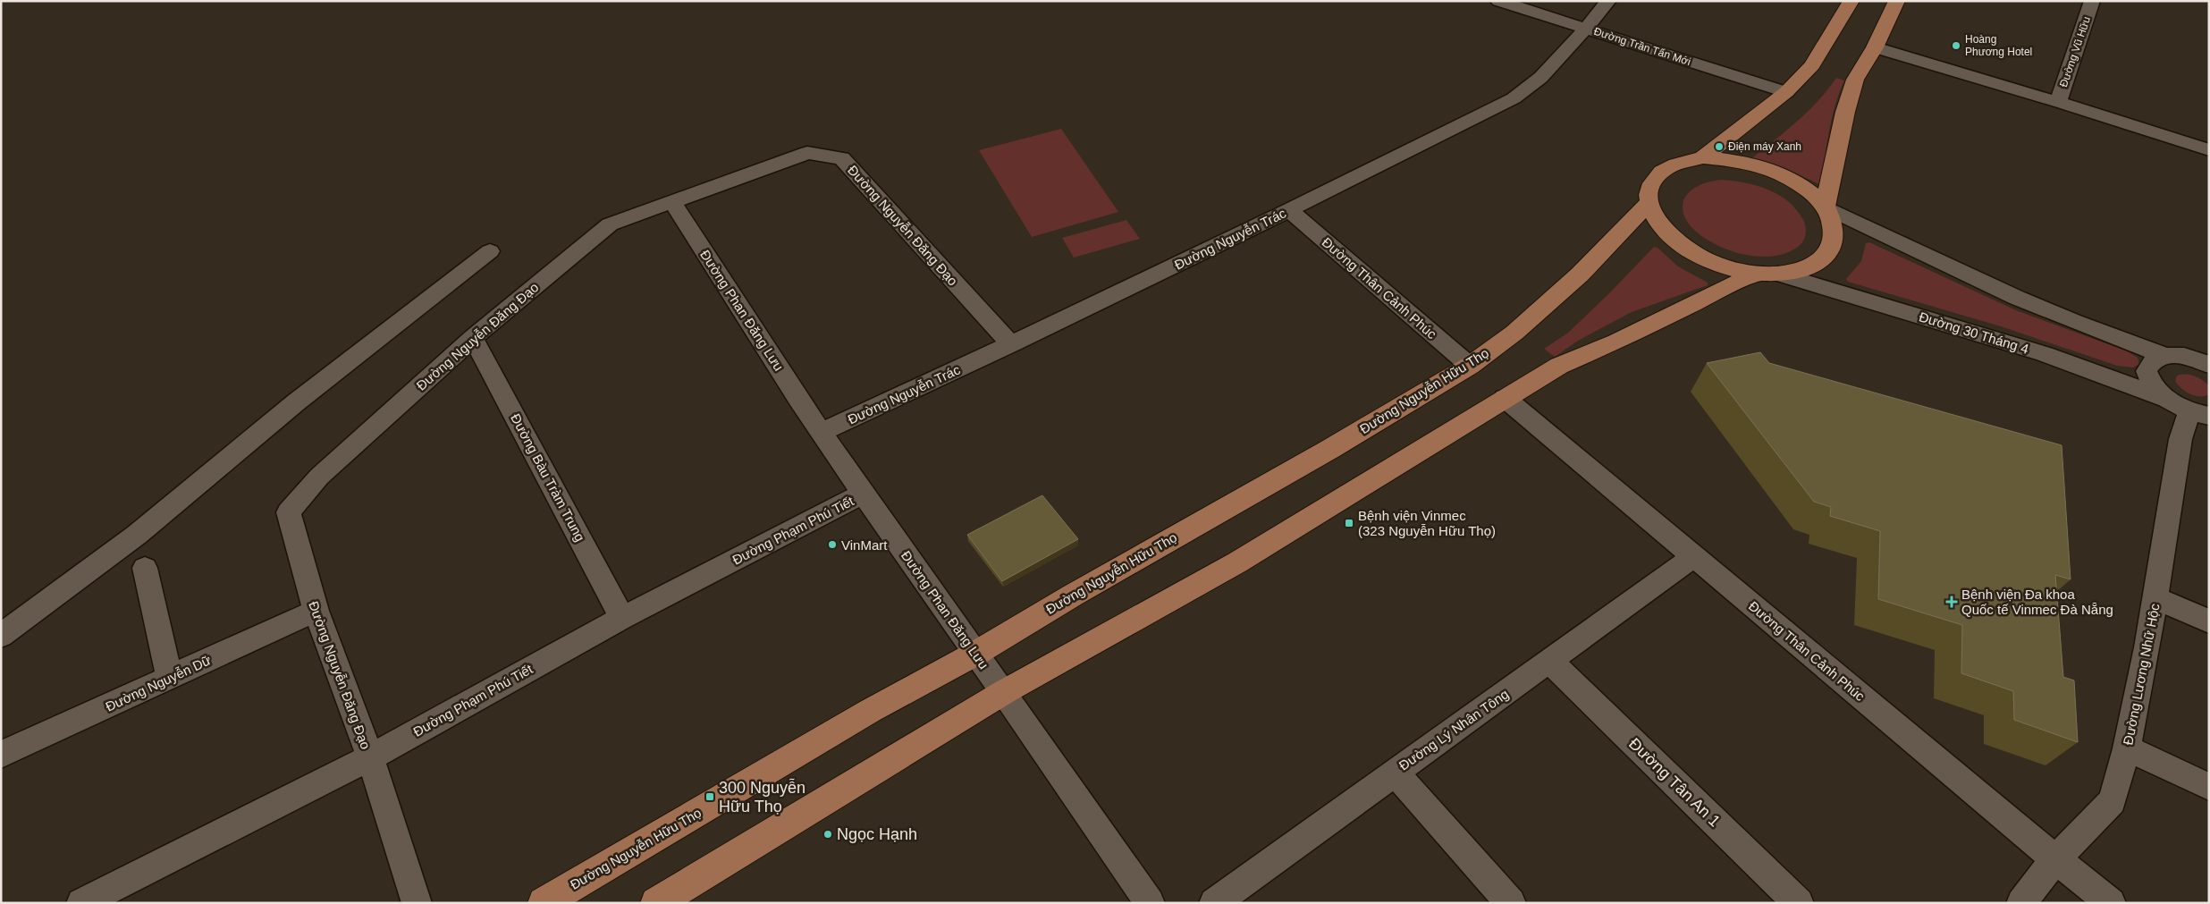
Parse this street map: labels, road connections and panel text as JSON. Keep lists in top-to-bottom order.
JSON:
{
  "streets": {
    "main road": ["Đường Nguyễn Hữu Thọ"],
    "street": [
      "Đường Trần Tấn Mới",
      "Đường Vũ Hữu",
      "Đường Nguyễn Đăng Đạo",
      "Đường Nguyễn Trác",
      "Đường Thân Cảnh Phúc",
      "Đường Phan Đăng Lưu",
      "Đường 30 Tháng 4",
      "Đường Bàu Tràm Trung",
      "Đường Phạm Phú Tiết",
      "Đường Lương Nhữ Hộc",
      "Đường Nguyễn Dữ",
      "Đường Lý Nhân Tông",
      "Đường Tân An 1"
    ]
  },
  "crossings": [
    ["Đường Trần Tấn Mới", "Đường Nguyễn Trác"],
    ["Đường Nguyễn Đăng Đạo", "Đường Nguyễn Trác"],
    ["Đường Nguyễn Đăng Đạo", "Đường Phan Đăng Lưu"],
    ["Đường Nguyễn Đăng Đạo", "Đường Bàu Tràm Trung"],
    ["Đường Nguyễn Đăng Đạo", "Đường Phạm Phú Tiết"],
    ["Đường Nguyễn Đăng Đạo", "Đường Nguyễn Dữ"],
    ["Đường Nguyễn Trác", "Đường Thân Cảnh Phúc"],
    ["Đường Nguyễn Trác", "Đường Phan Đăng Lưu"],
    ["Đường Thân Cảnh Phúc", "Đường Nguyễn Hữu Thọ"],
    ["Đường Thân Cảnh Phúc", "Đường Lương Nhữ Hộc"],
    ["Đường Thân Cảnh Phúc", "Đường Lý Nhân Tông"],
    ["Đường Phan Đăng Lưu", "Đường Nguyễn Hữu Thọ"],
    ["Đường Phan Đăng Lưu", "Đường Phạm Phú Tiết"],
    ["Đường 30 Tháng 4", "Đường Nguyễn Hữu Thọ"],
    ["Đường 30 Tháng 4", "Đường Lương Nhữ Hộc"],
    ["Đường Bàu Tràm Trung", "Đường Phạm Phú Tiết"],
    ["Đường Lý Nhân Tông", "Đường Tân An 1"]
  ],
  "places": {
    "other": [
      "Hoàng Phương Hotel",
      "Điện máy Xanh",
      "VinMart",
      "Ngọc Hạnh"
    ],
    "transit": ["Bệnh viện Vinmec (323 Nguyễn Hữu Thọ)", "300 Nguyễn Hữu Thọ"],
    "health": ["Bệnh viện Đa khoa Quốc tế Vinmec Đà Nẵng"]
  }
}
